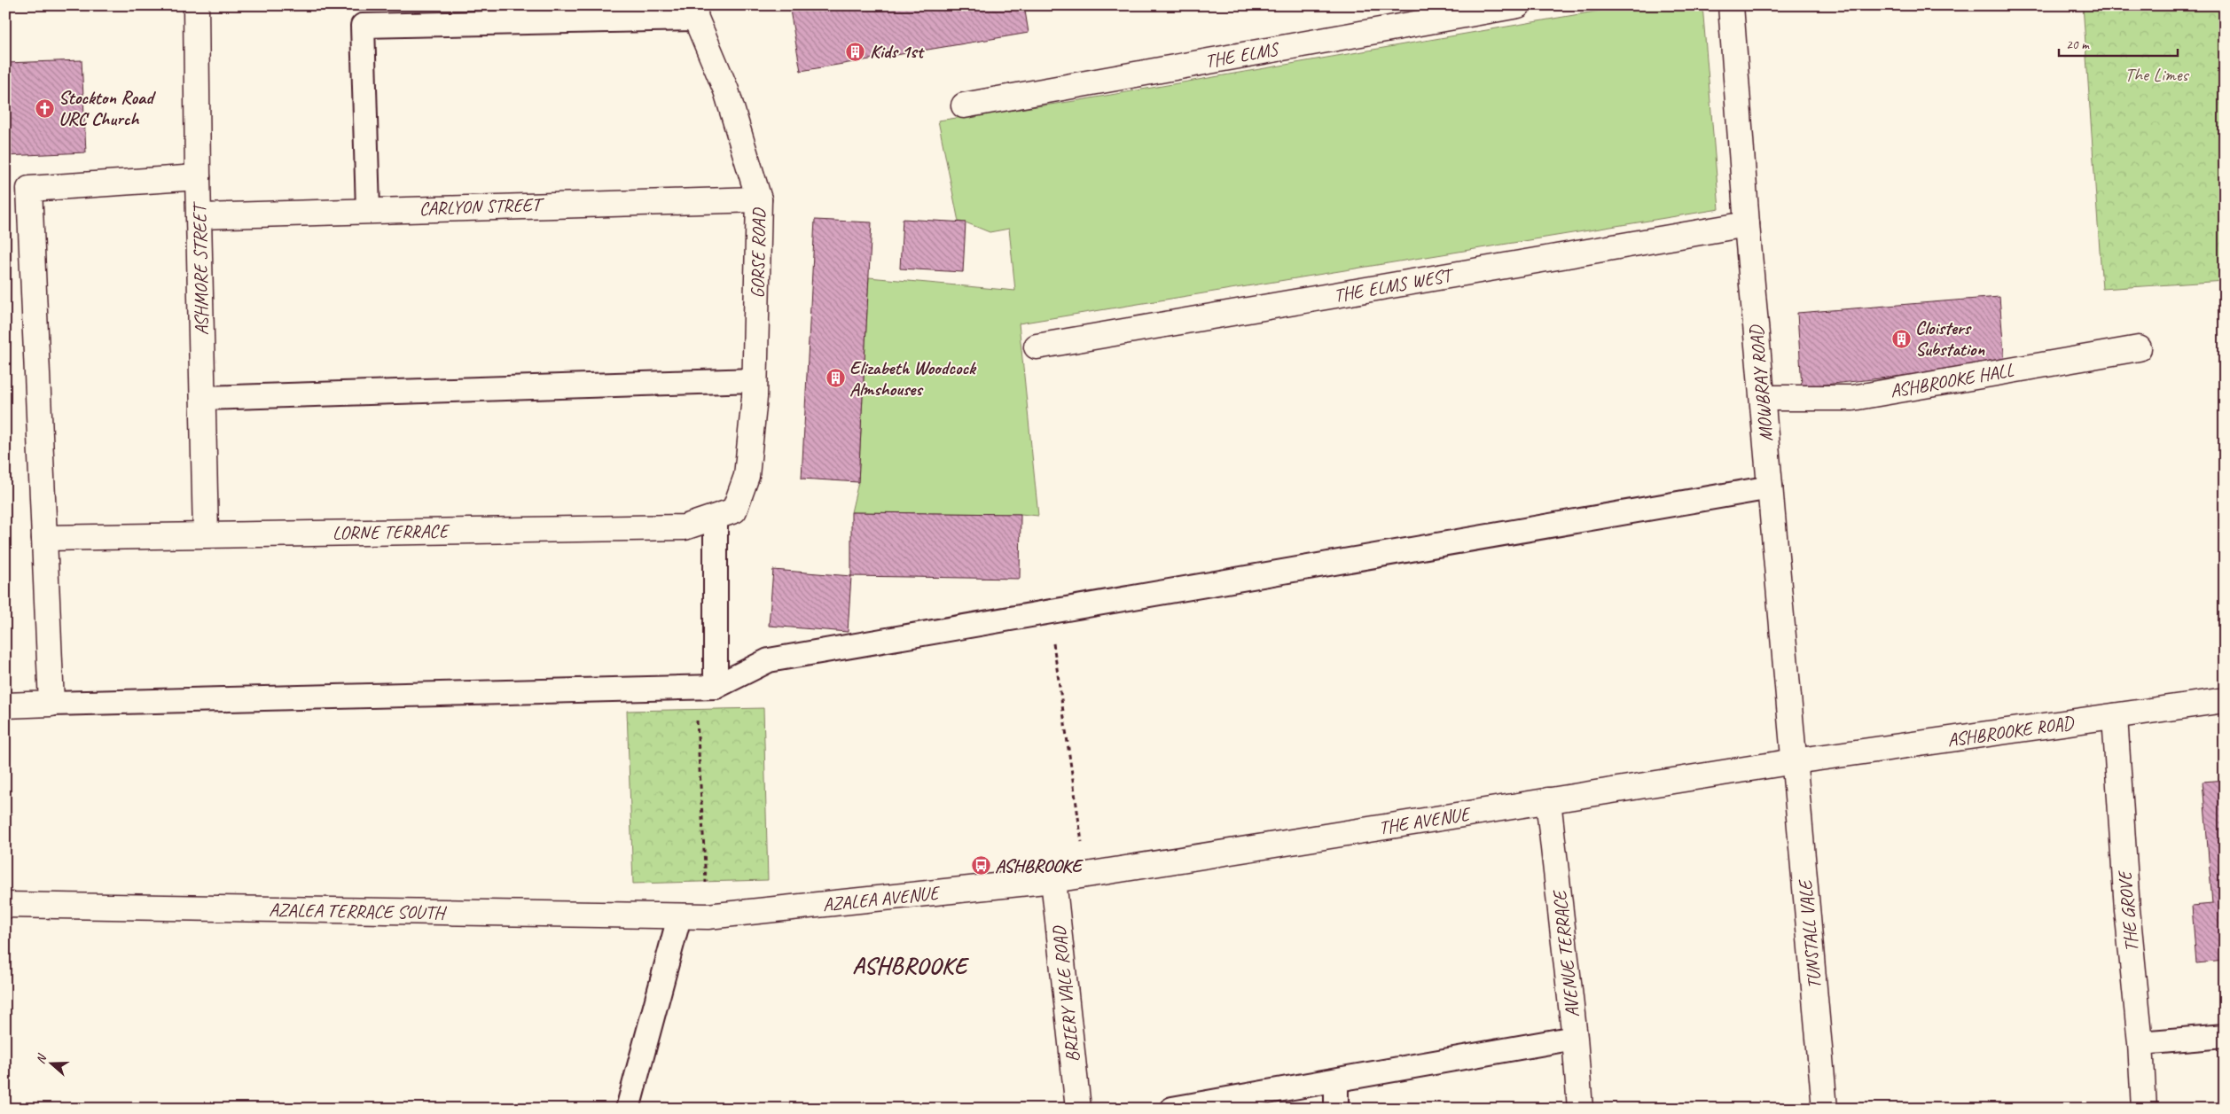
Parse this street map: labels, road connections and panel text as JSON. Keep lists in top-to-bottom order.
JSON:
{
  "streets": {
    "street": [
      "THE ELMS",
      "CARLYON STREET",
      "GORSE ROAD",
      "ASHMORE STREET",
      "THE ELMS WEST",
      "ASHBROOKE HALL",
      "MOWBRAY ROAD",
      "LORNE TERRACE",
      "ASHBROOKE ROAD",
      "THE AVENUE",
      "AZALEA AVENUE",
      "AZALEA TERRACE SOUTH",
      "THE GROVE",
      "TUNSTALL VALE",
      "AVENUE TERRACE",
      "BRIERY VALE ROAD"
    ]
  },
  "crossings": [
    ["CARLYON STREET", "GORSE ROAD"],
    ["CARLYON STREET", "ASHMORE STREET"],
    ["GORSE ROAD", "LORNE TERRACE"],
    ["ASHMORE STREET", "LORNE TERRACE"],
    ["THE ELMS WEST", "MOWBRAY ROAD"],
    ["ASHBROOKE HALL", "MOWBRAY ROAD"],
    ["MOWBRAY ROAD", "ASHBROOKE ROAD"],
    ["MOWBRAY ROAD", "THE AVENUE"],
    ["MOWBRAY ROAD", "TUNSTALL VALE"],
    ["ASHBROOKE ROAD", "THE AVENUE"],
    ["ASHBROOKE ROAD", "THE GROVE"],
    ["ASHBROOKE ROAD", "TUNSTALL VALE"],
    ["THE AVENUE", "AZALEA AVENUE"],
    ["THE AVENUE", "TUNSTALL VALE"],
    ["THE AVENUE", "AVENUE TERRACE"],
    ["THE AVENUE", "BRIERY VALE ROAD"],
    ["AZALEA AVENUE", "AZALEA TERRACE SOUTH"],
    ["AZALEA AVENUE", "BRIERY VALE ROAD"]
  ],
  "districts": ["ASHBROOKE"],
  "parks": ["The Limes"],
  "places": {
    "building": ["Kids 1st", "Cloisters Substation", "Elizabeth Woodcock Almshouses"],
    "church": ["Stockton Road URC Church"],
    "bus stop": ["ASHBROOKE"]
  },
  "scale_bar": "20 m",
  "north": "left"
}
